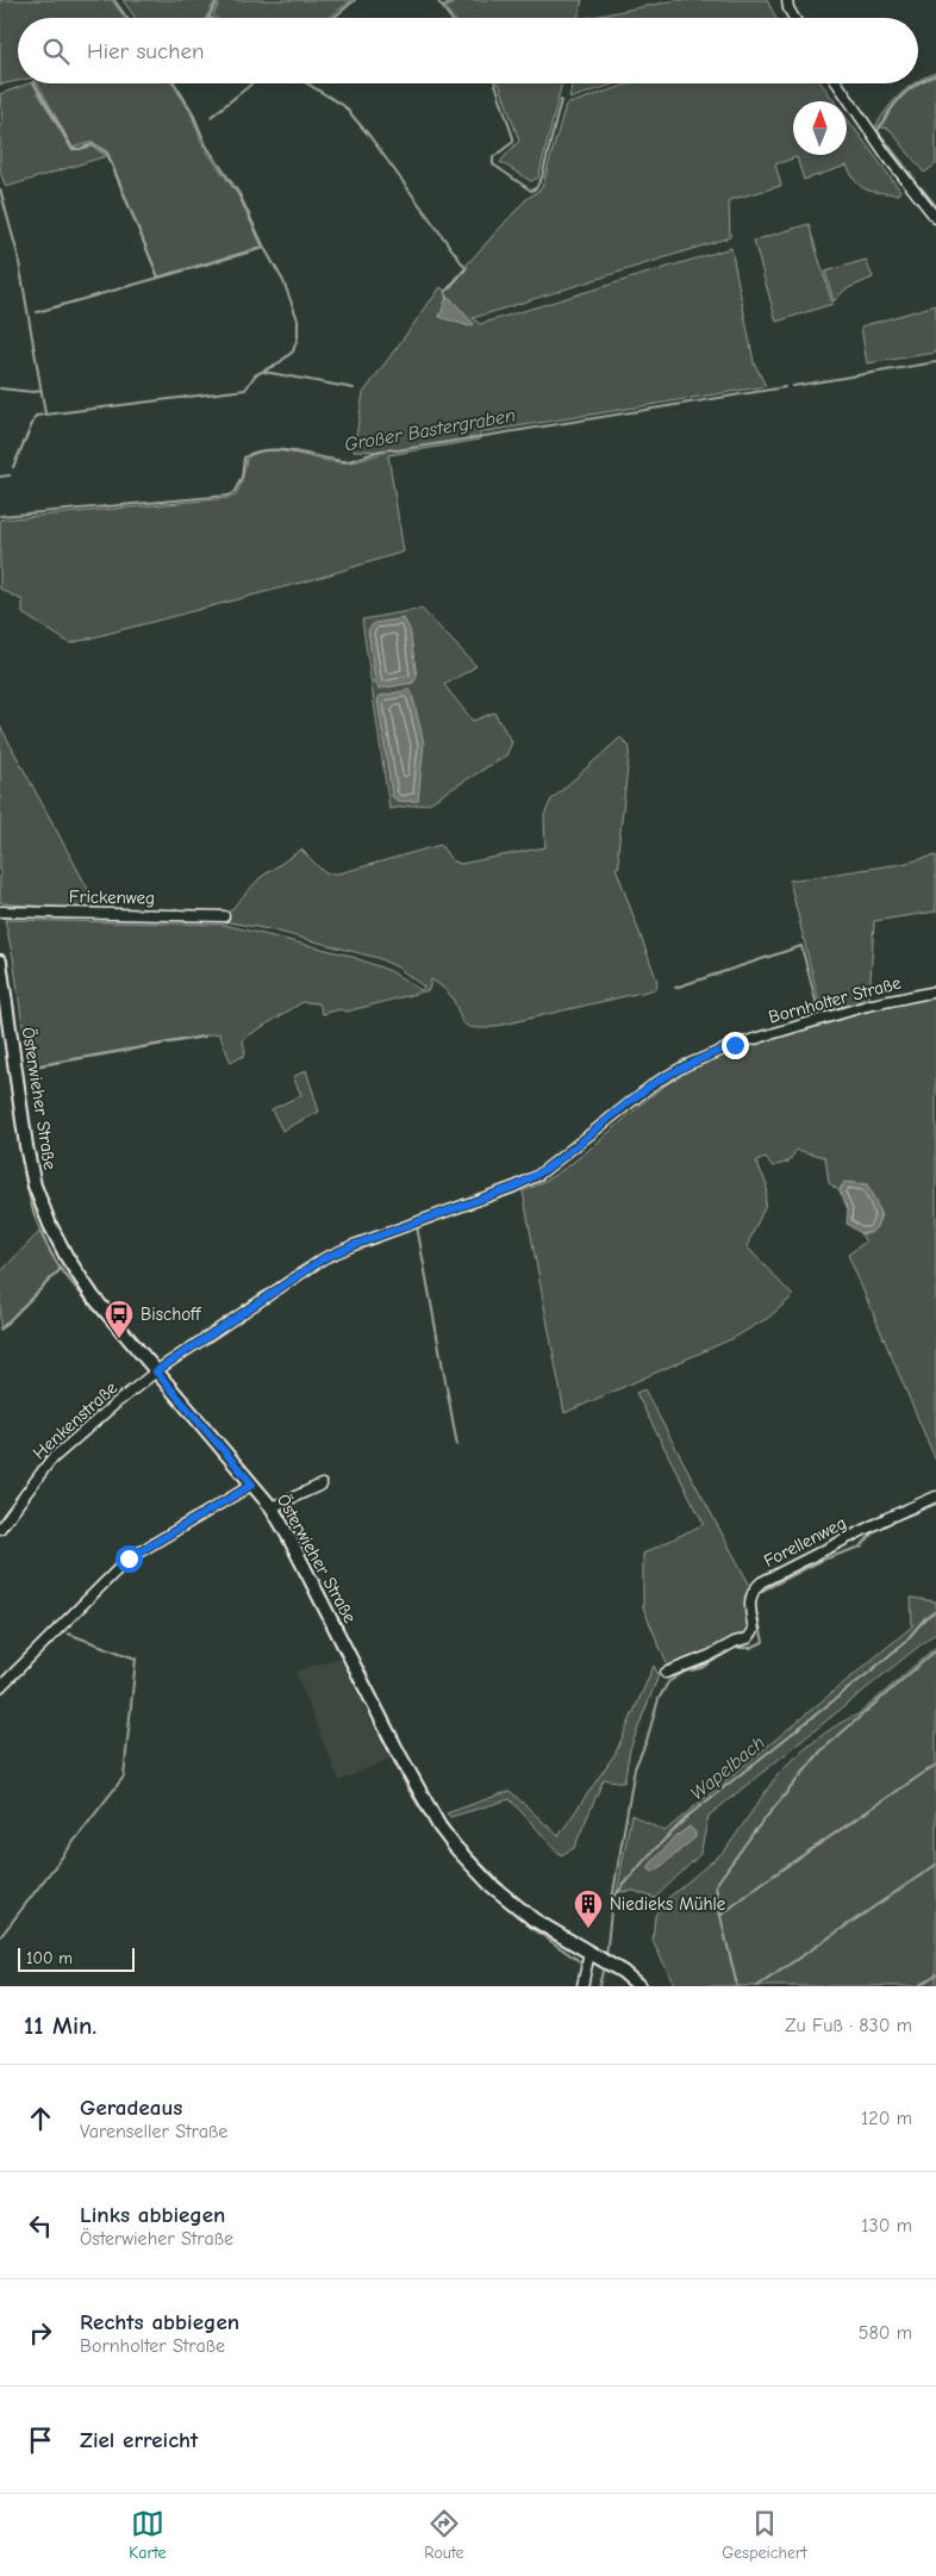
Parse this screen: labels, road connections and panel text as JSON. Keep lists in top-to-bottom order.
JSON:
{
  "streets": {
    "street": [
      "Frickenweg",
      "Bornholter Straße",
      "Österwieher Straße",
      "Henkenstraße",
      "Forellenweg"
    ]
  },
  "crossings": [
    ["Bornholter Straße", "Österwieher Straße"],
    ["Bornholter Straße", "Henkenstraße"],
    ["Österwieher Straße", "Henkenstraße"]
  ],
  "water": ["Großer Bastergraben", "Wapelbach"],
  "places": {
    "bus stop": ["Bischoff"],
    "building": ["Niedieks Mühle"]
  },
  "scale_bar": "100 m",
  "north": "top",
  "page": {
    "search": "Hier suchen",
    "scale": "100 m",
    "heading": ["11 Min.", "Zu Fuß · 830 m"],
    "list": [
      ["Geradeaus", "Varenseller Straße", "120 m"],
      ["Links abbiegen", "Österwieher Straße", "130 m"],
      ["Rechts abbiegen", "Bornholter Straße", "580 m"],
      "Ziel erreicht"
    ],
    "nav": ["Karte", "Route", "Gespeichert"]
  }
}
